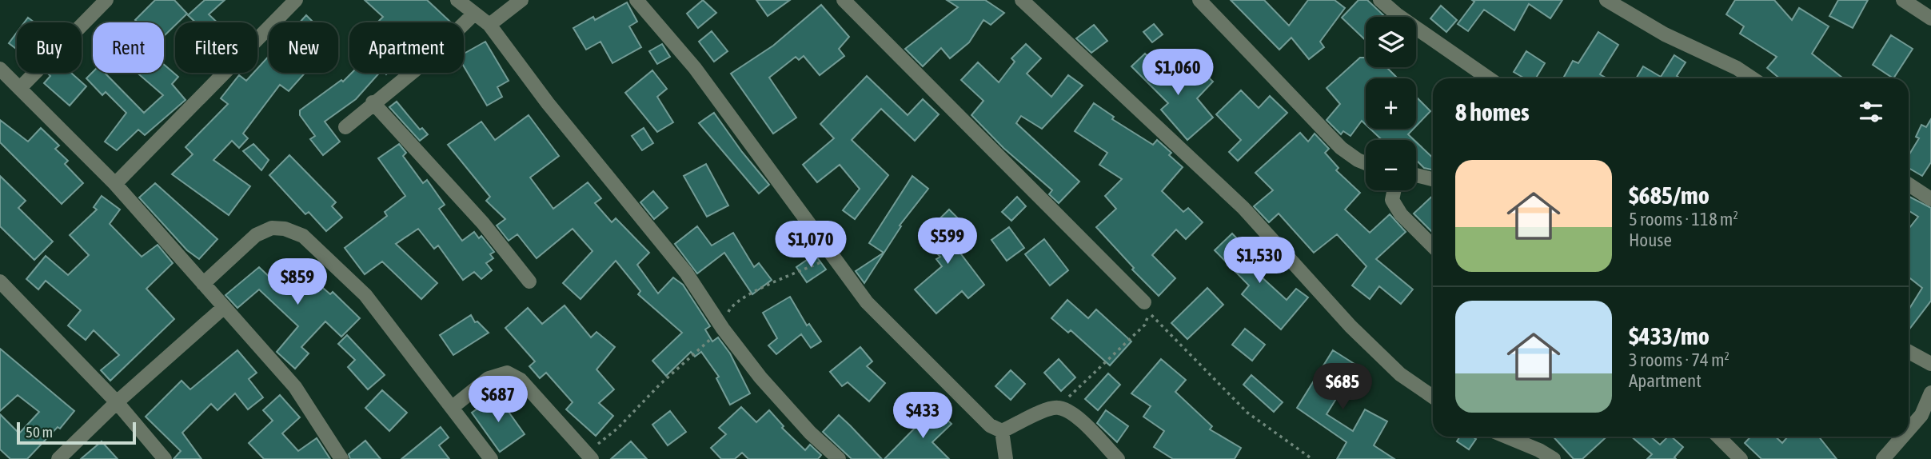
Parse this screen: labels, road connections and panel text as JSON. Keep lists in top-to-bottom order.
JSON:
{
  "scale_bar": "50 m",
  "page": {
    "map_buttons": ["+", "−"],
    "chip": [
      "Buy",
      "Rent",
      "Filters",
      "New",
      "Apartment"
    ],
    "price": [
      "$1,060",
      "$599",
      "$1,070",
      "$1,530",
      "$859",
      "$685",
      "$687",
      "$433"
    ],
    "heading": "8 homes",
    "list": [
      {
        "name": "$685/mo",
        "note": "5 rooms · 118 m² · House"
      },
      {
        "name": "$433/mo",
        "note": "3 rooms · 74 m² · Apartment"
      }
    ],
    "scale": "50 m"
  }
}
